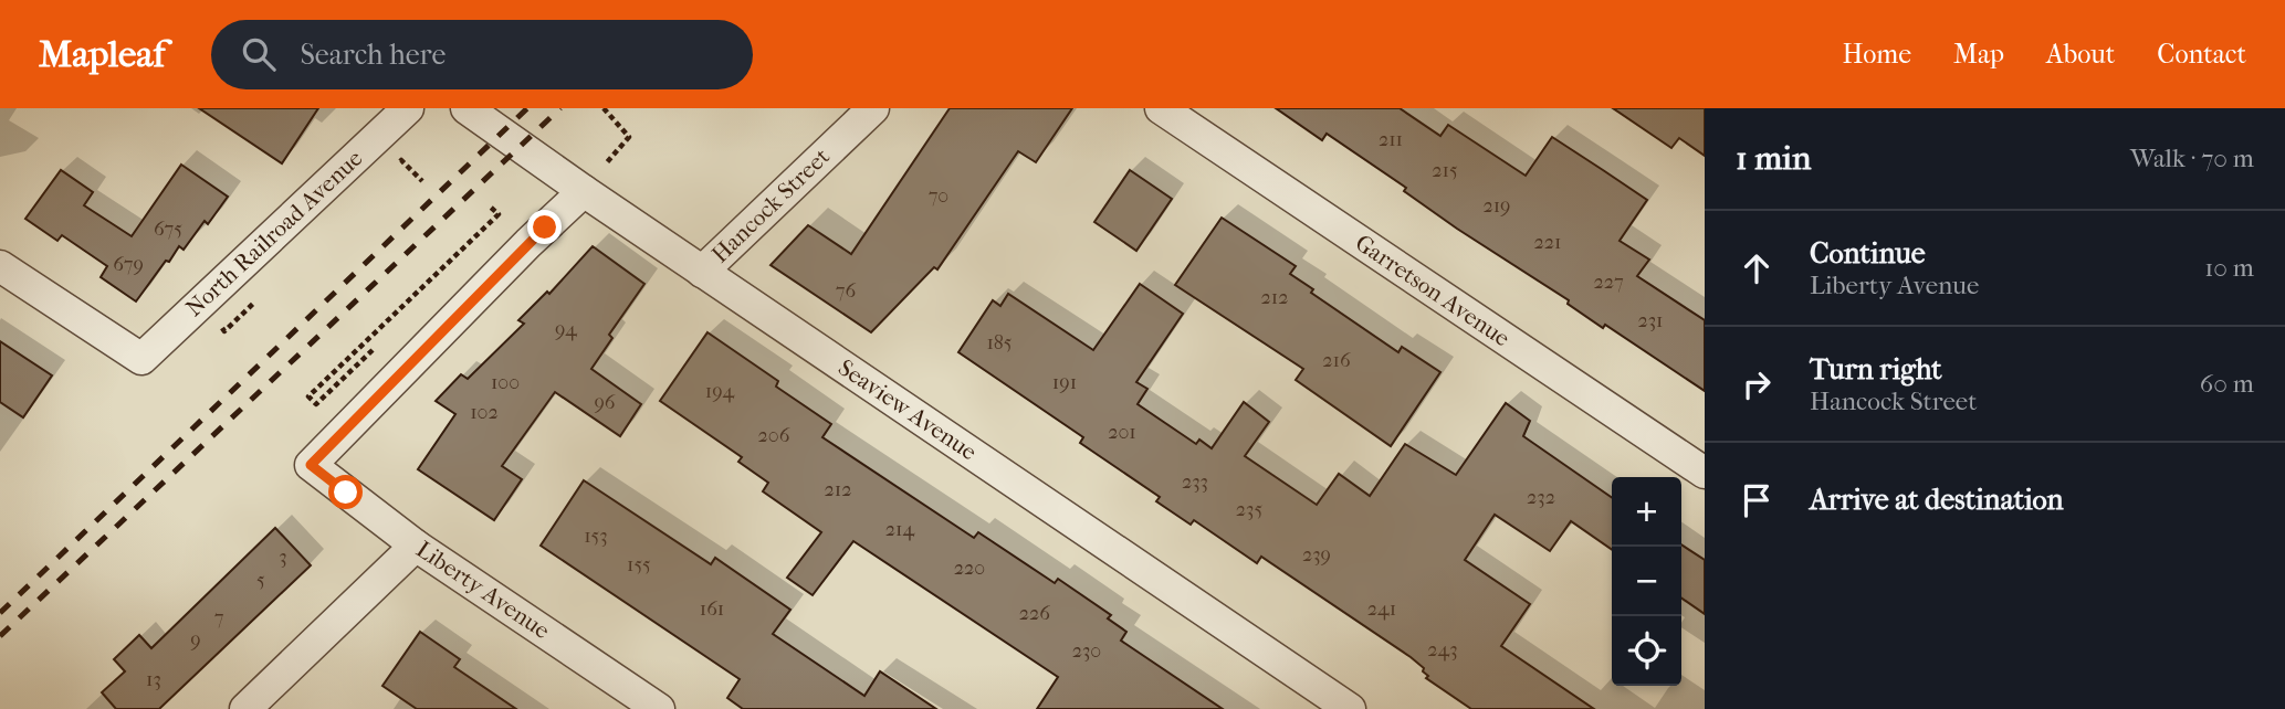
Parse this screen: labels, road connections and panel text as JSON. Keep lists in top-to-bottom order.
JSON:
{
  "streets": {
    "street": [
      "Hancock Street",
      "North Railroad Avenue",
      "Garretson Avenue",
      "Seaview Avenue",
      "Liberty Avenue"
    ]
  },
  "crossings": [
    ["Hancock Street", "Seaview Avenue"],
    ["Seaview Avenue", "Liberty Avenue"]
  ],
  "house_numbers": [
    "211",
    "215",
    "70",
    "219",
    "675",
    "221",
    "679",
    "227",
    "76",
    "212",
    "231",
    "94",
    "185",
    "216",
    "100",
    "191",
    "194",
    "96",
    "102",
    "201",
    "206",
    "233",
    "212",
    "232",
    "235",
    "214",
    "153",
    "239",
    "3",
    "155",
    "220",
    "5",
    "161",
    "241",
    "226",
    "7",
    "9",
    "243",
    "230",
    "13"
  ],
  "page": {
    "header": "Mapleaf",
    "search": "Search here",
    "nav": [
      "Home",
      "Map",
      "About",
      "Contact"
    ],
    "heading": ["1 min", "Walk · 70 m"],
    "list": [
      ["Continue", "Liberty Avenue", "10 m"],
      ["Turn right", "Hancock Street", "60 m"],
      "Arrive at destination"
    ],
    "map_buttons": ["+", "−"]
  }
}
